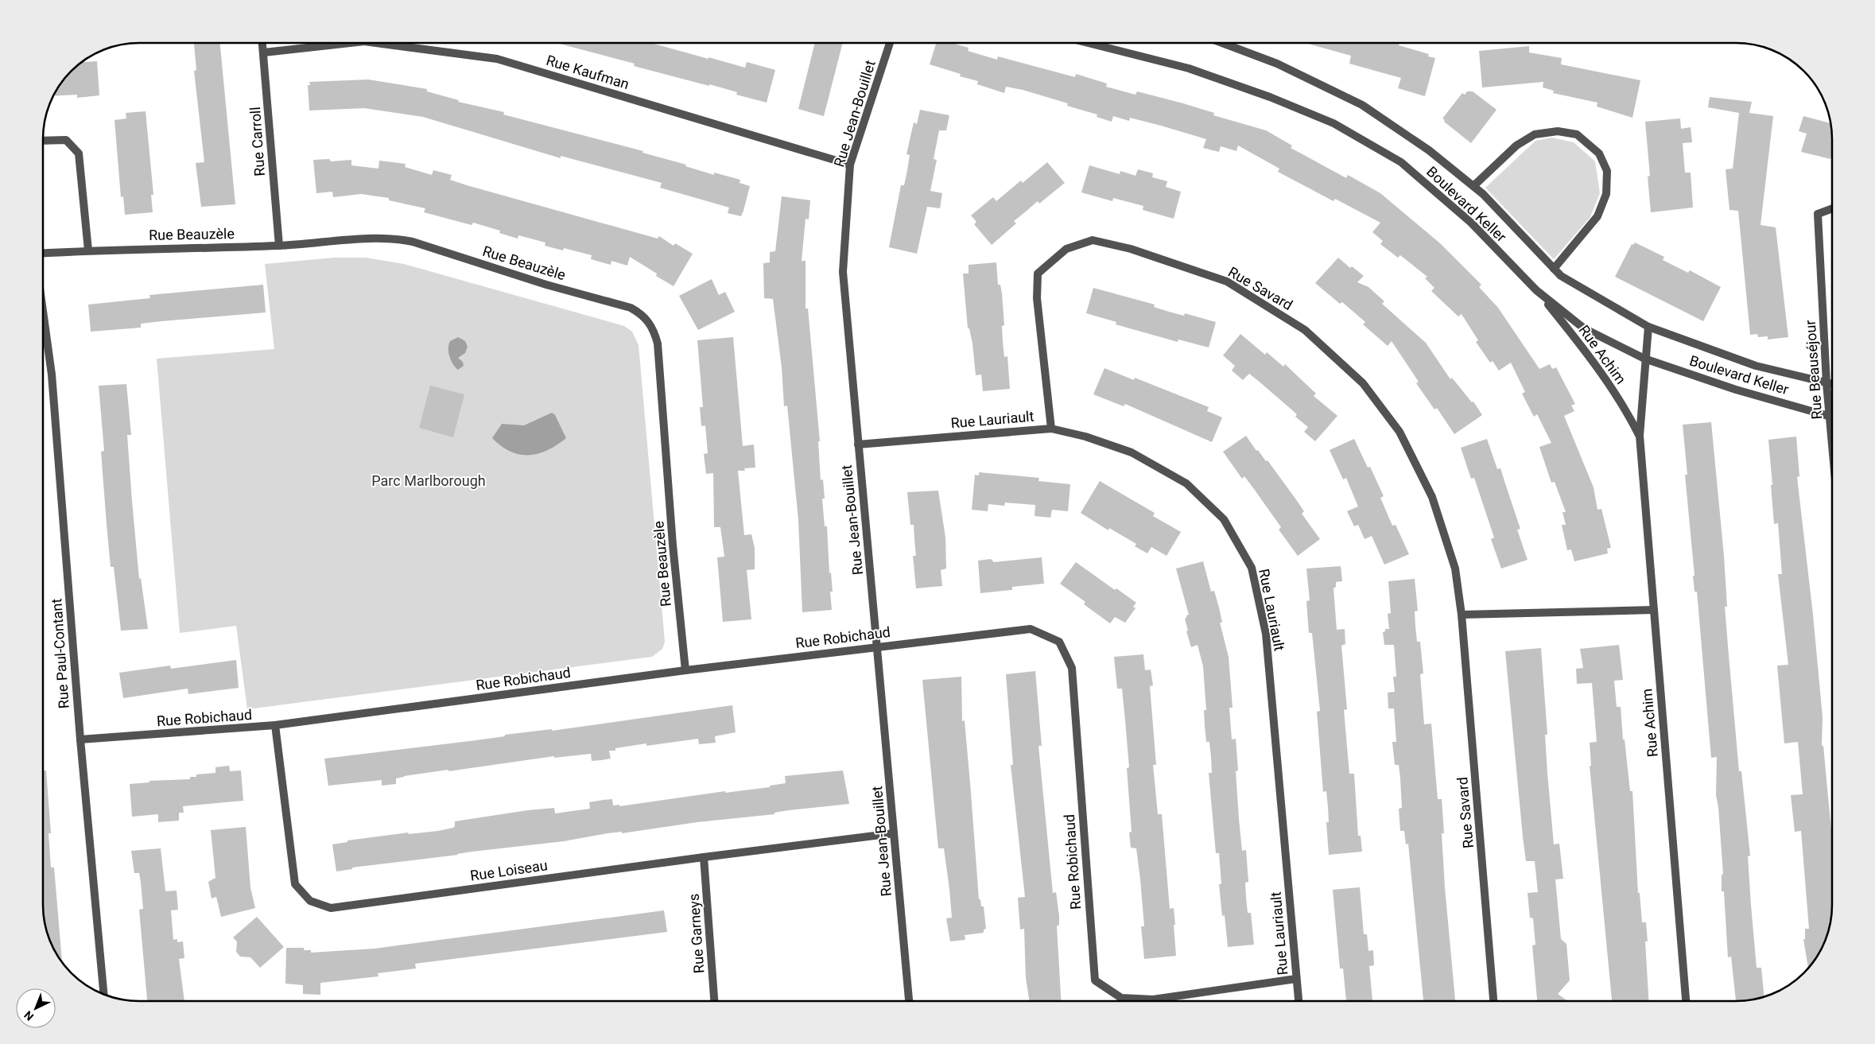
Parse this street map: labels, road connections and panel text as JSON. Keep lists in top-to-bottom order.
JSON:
{
  "streets": {
    "street": [
      "Rue Kaufman",
      "Rue Jean-Bouillet",
      "Rue Carroll",
      "Boulevard Keller",
      "Rue Beauzèle",
      "Rue Savard",
      "Rue Achim",
      "Rue Beauséjour",
      "Rue Lauriault",
      "Rue Robichaud",
      "Rue Paul-Contant",
      "Rue Loiseau",
      "Rue Garneys"
    ]
  },
  "crossings": [
    ["Rue Kaufman", "Rue Jean-Bouillet"],
    ["Rue Kaufman", "Rue Carroll"],
    ["Rue Jean-Bouillet", "Rue Lauriault"],
    ["Rue Jean-Bouillet", "Rue Robichaud"],
    ["Rue Jean-Bouillet", "Rue Loiseau"],
    ["Rue Carroll", "Rue Beauzèle"],
    ["Boulevard Keller", "Rue Achim"],
    ["Boulevard Keller", "Rue Beauséjour"],
    ["Rue Beauzèle", "Rue Robichaud"],
    ["Rue Savard", "Rue Lauriault"],
    ["Rue Lauriault", "Rue Robichaud"],
    ["Rue Robichaud", "Rue Paul-Contant"],
    ["Rue Robichaud", "Rue Loiseau"],
    ["Rue Loiseau", "Rue Garneys"]
  ],
  "parks": ["Parc Marlborough"],
  "north": "bottom left"
}
